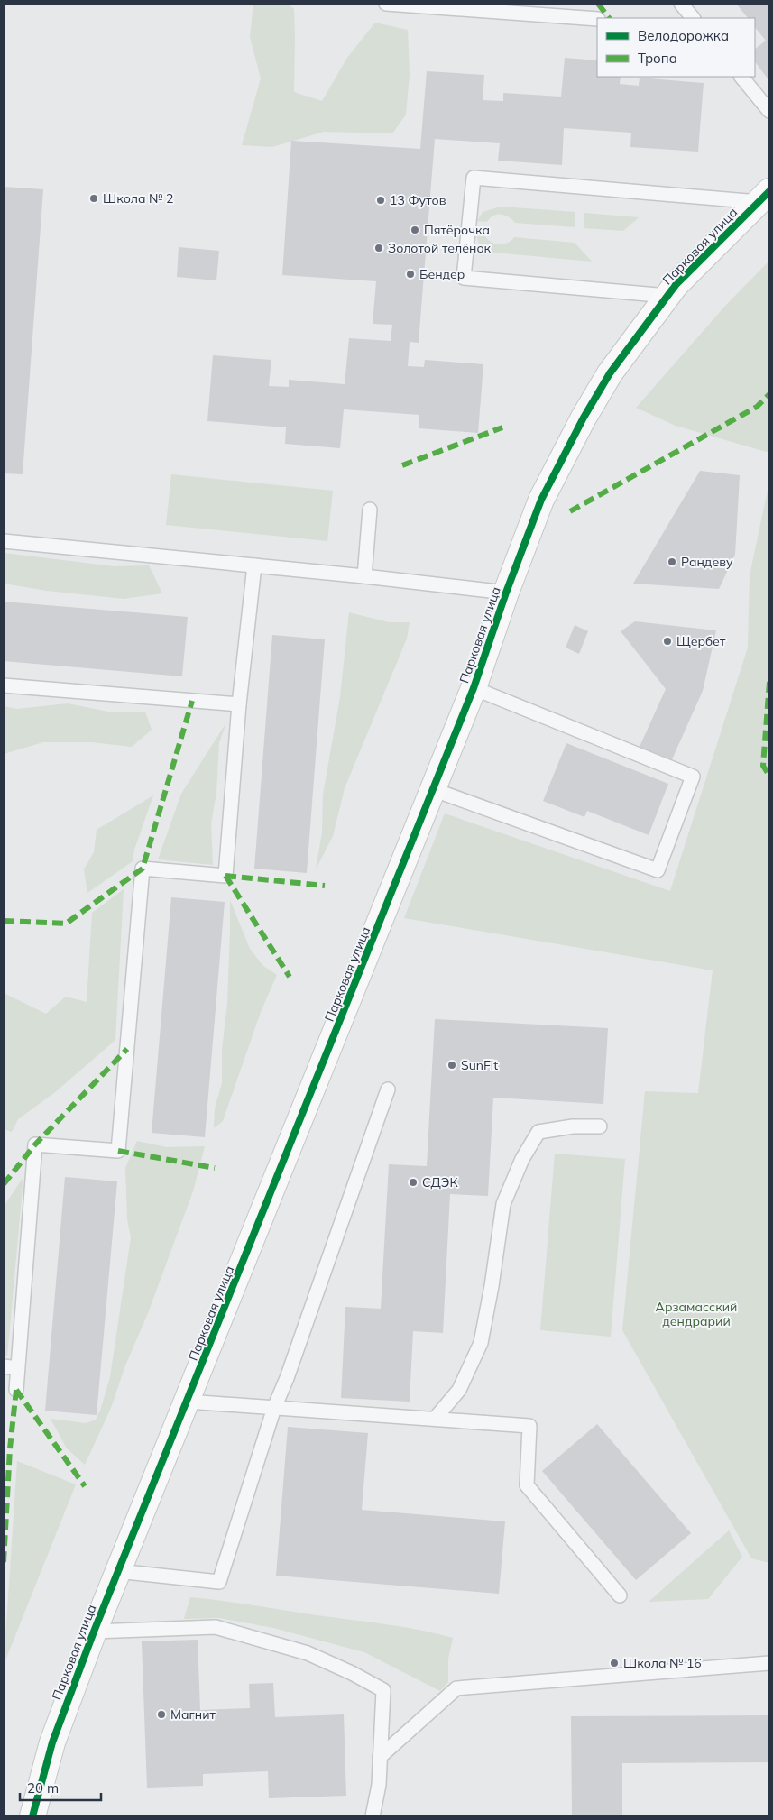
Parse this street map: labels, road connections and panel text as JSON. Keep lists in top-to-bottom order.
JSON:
{
  "streets": {
    "street": ["Парковая улица"]
  },
  "parks": ["Арзамасский дендрарий"],
  "places": [
    "Школа № 2",
    "13 Футов",
    "Пятёрочка",
    "Золотой телёнок",
    "Бендер",
    "Рандеву",
    "Щербет",
    "SunFit",
    "СДЭК",
    "Школа № 16",
    "Магнит"
  ],
  "legend": ["Велодорожка", "Тропа"],
  "scale_bar": "20 m"
}
